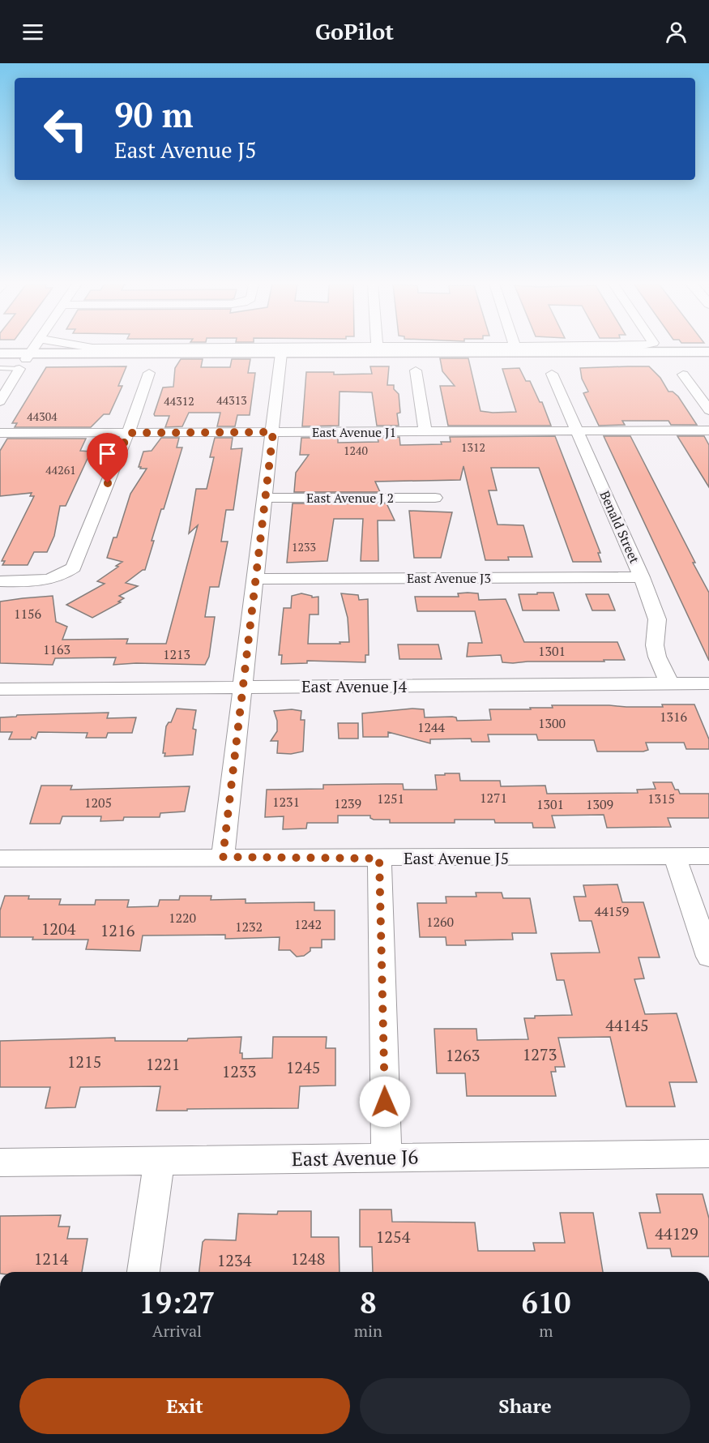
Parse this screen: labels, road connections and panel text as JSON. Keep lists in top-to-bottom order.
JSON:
{
  "streets": {
    "street": [
      "East Avenue J1",
      "East Avenue J 2",
      "Benald Street",
      "East Avenue J3",
      "East Avenue J4",
      "East Avenue J5",
      "East Avenue J6"
    ]
  },
  "crossings": [
    ["East Avenue J1", "Benald Street"],
    ["Benald Street", "East Avenue J3"],
    ["Benald Street", "East Avenue J4"]
  ],
  "house_numbers": [
    "44313",
    "44312",
    "44304",
    "1312",
    "1240",
    "44261",
    "1233",
    "1156",
    "1163",
    "1301",
    "1213",
    "1316",
    "1300",
    "1244",
    "1271",
    "1251",
    "1315",
    "1231",
    "1205",
    "1239",
    "1301",
    "1309",
    "44159",
    "1220",
    "1260",
    "1242",
    "1232",
    "1204",
    "1216",
    "44145",
    "1273",
    "1263",
    "1215",
    "1221",
    "1245",
    "1233",
    "44129",
    "1254",
    "1214",
    "1248",
    "1234"
  ],
  "page": {
    "header": "GoPilot",
    "turn": ["90 m", "East Avenue J5"],
    "eta": [
      "19:27",
      "Arrival",
      "8",
      "min",
      "610",
      "m"
    ],
    "buttons": ["Exit", "Share"]
  }
}
